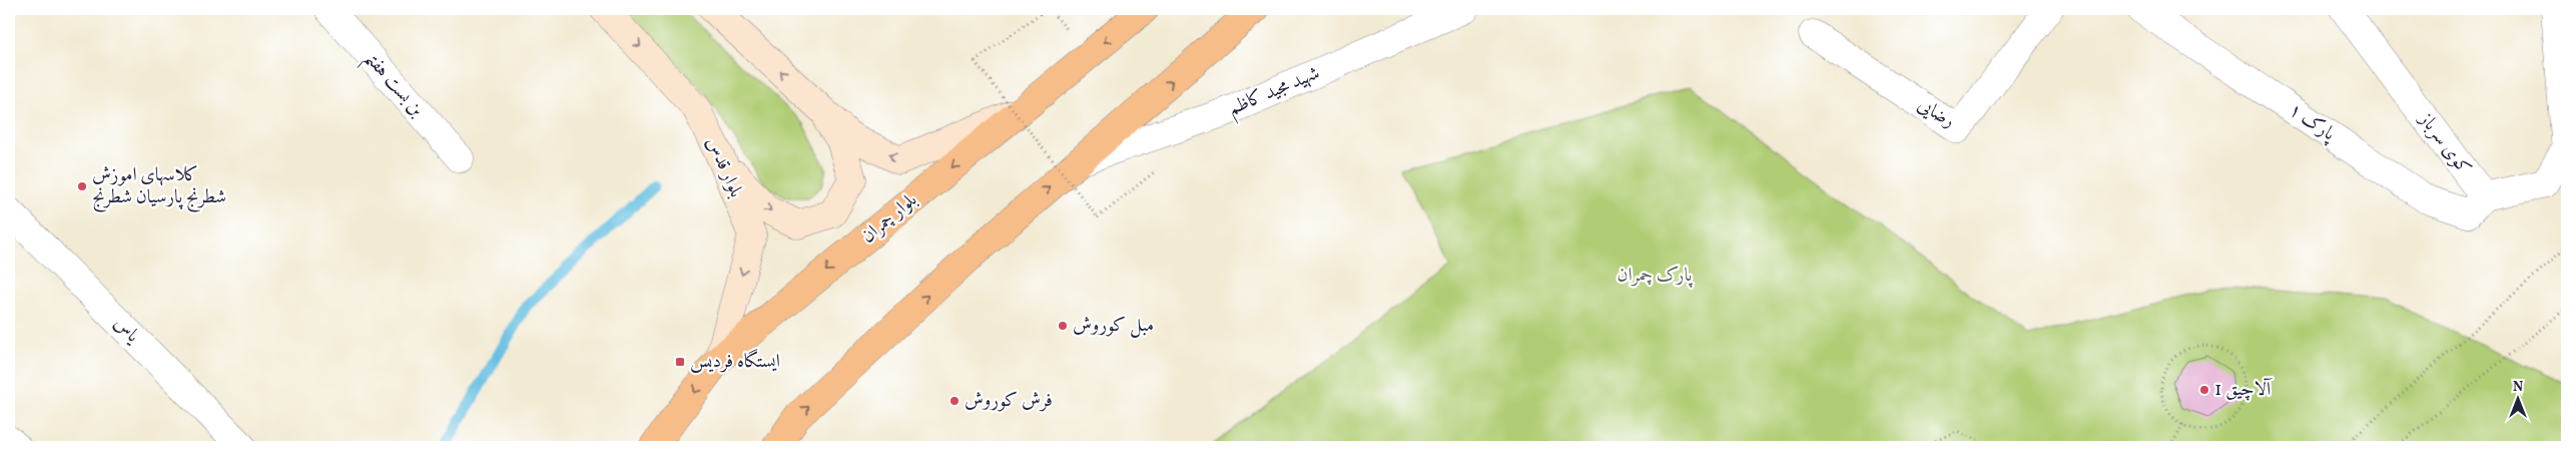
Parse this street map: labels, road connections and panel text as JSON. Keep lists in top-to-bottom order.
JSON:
{
  "streets": {
    "main road": ["بلوار قدس", "بلوار چمران"],
    "street": [
      "بن بست هفتم",
      "شهید مجید کاظم",
      "رضایی",
      "پارک ۱",
      "کوی سرباز",
      "یاس"
    ]
  },
  "crossings": [
    ["پارک ۱", "کوی سرباز"],
    ["بلوار قدس", "بلوار چمران"]
  ],
  "one_way": ["بلوار قدس"],
  "parks": ["پارک چمران"],
  "places": {
    "other": [
      "کلاسهای اموزش شطرنج پارسیان شطرنج",
      "مبل کوروش",
      "آلاچیق 1",
      "فرش کوروش"
    ],
    "transit": ["ایستگاه فردیس"]
  },
  "north": "top"
}
